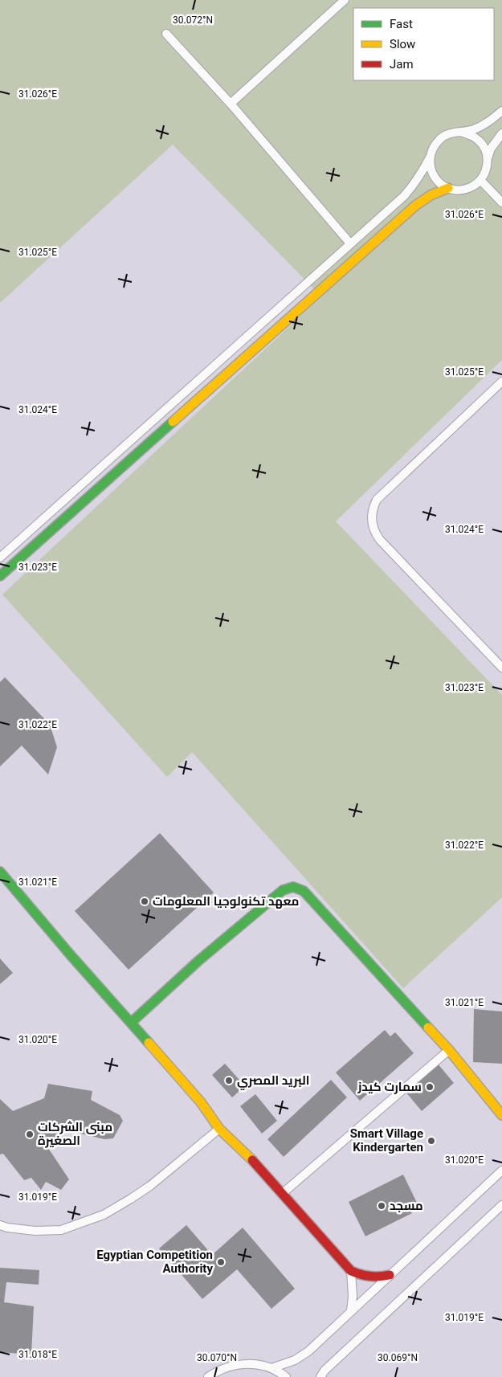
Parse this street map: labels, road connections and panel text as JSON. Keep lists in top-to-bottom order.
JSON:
{
  "places": [
    "معهد تكنولوجيا المعلومات",
    "البريد المصري",
    "سمارت كيدز",
    "مبنى الشركات الصغيرة",
    "Smart Village Kindergarten",
    "مسجد",
    "Egyptian Competition Authority"
  ],
  "legend": ["Fast", "Slow", "Jam"],
  "coordinates": [
    "30.072°N",
    "31.026°E",
    "31.025°E",
    "31.024°E",
    "31.023°E",
    "31.022°E",
    "31.021°E",
    "31.020°E",
    "31.019°E",
    "31.018°E",
    "30.070°N",
    "30.069°N"
  ]
}
